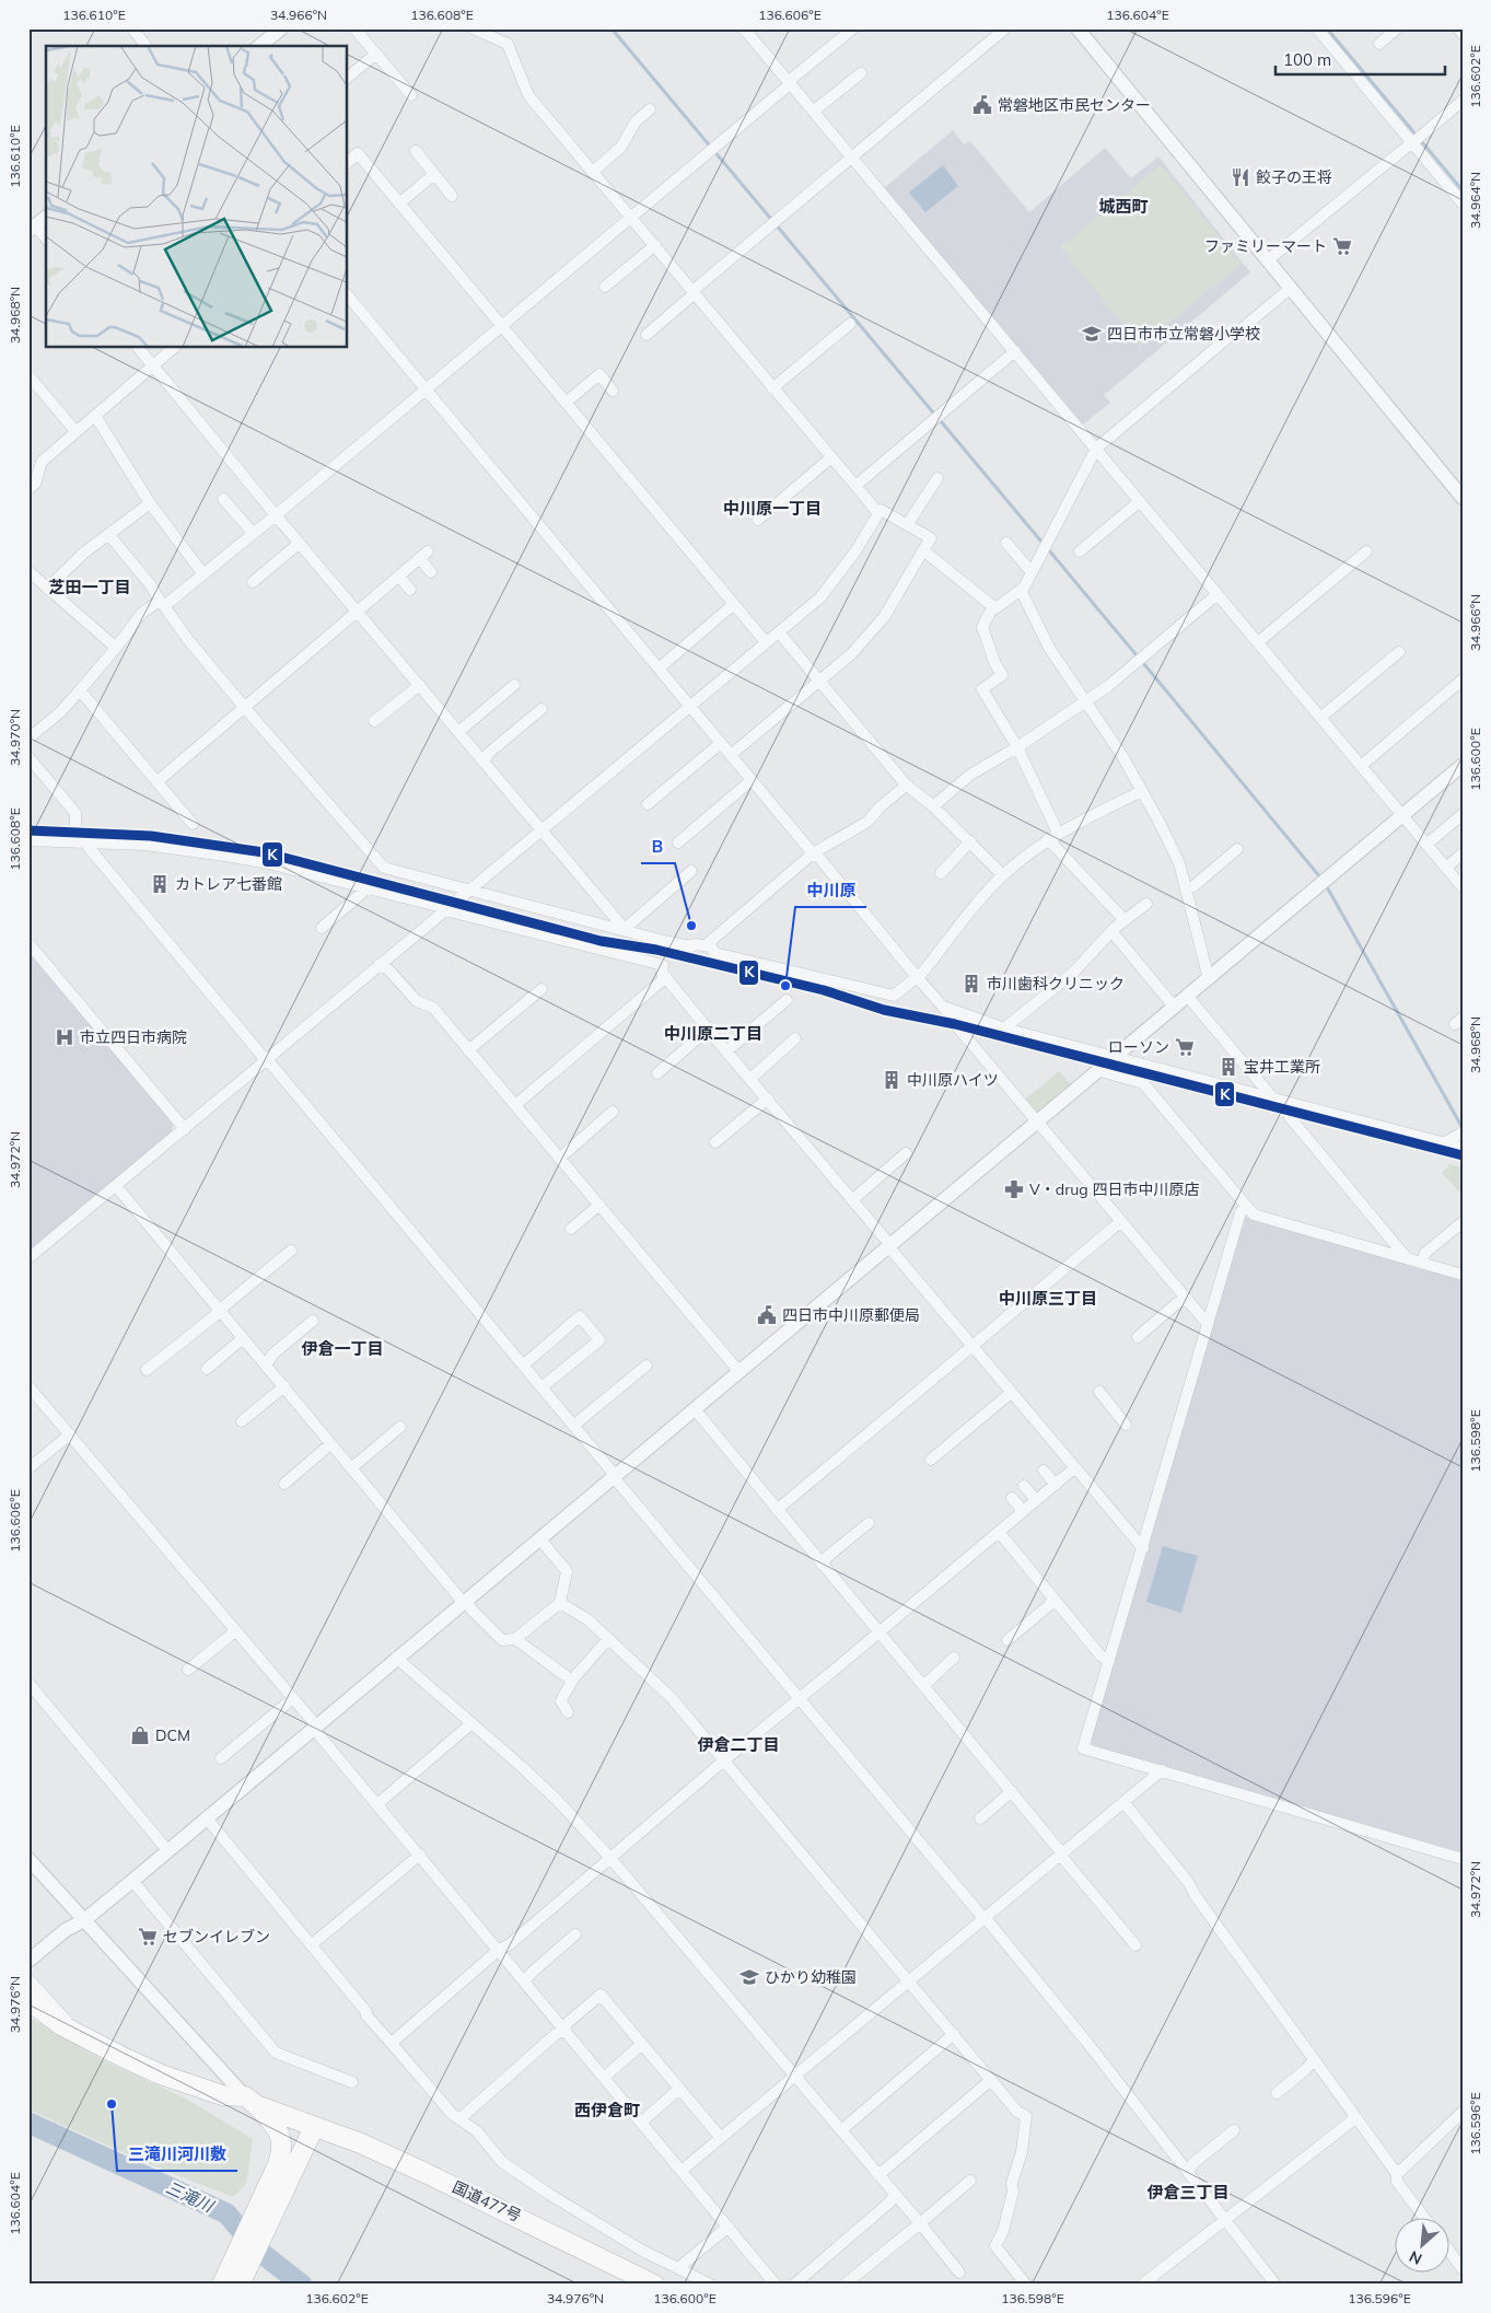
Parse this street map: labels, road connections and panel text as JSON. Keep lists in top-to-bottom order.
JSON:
{
  "streets": {
    "highway": ["国道477号"]
  },
  "districts": [
    "城西町",
    "中川原一丁目",
    "芝田一丁目",
    "中川原二丁目",
    "中川原三丁目",
    "伊倉一丁目",
    "伊倉二丁目",
    "西伊倉町",
    "伊倉三丁目"
  ],
  "water": ["三滝川"],
  "places": {
    "public building": ["常磐地区市民センター", "四日市中川原郵便局"],
    "restaurant": ["餃子の王将"],
    "supermarket": ["ファミリーマート", "ローソン", "セブンイレブン"],
    "school or university": ["四日市市立常磐小学校", "ひかり幼稚園"],
    "building": [
      "カトレア七番館",
      "市川歯科クリニック",
      "宝井工業所",
      "中川原ハイツ"
    ],
    "other": ["B", "中川原", "三滝川河川敷"],
    "hospital": ["市立四日市病院"],
    "pharmacy": ["V・drug 四日市中川原店"],
    "shop": ["DCM"]
  },
  "lines": ["transit line K"],
  "scale_bar": "100 m",
  "north": "bottom left",
  "coordinates": [
    "136.610°E",
    "34.966°N",
    "136.608°E",
    "136.606°E",
    "136.604°E",
    "136.602°E",
    "34.964°N",
    "34.968°N",
    "34.970°N",
    "136.600°E",
    "34.972°N",
    "136.598°E",
    "34.976°N",
    "136.596°E"
  ]
}
